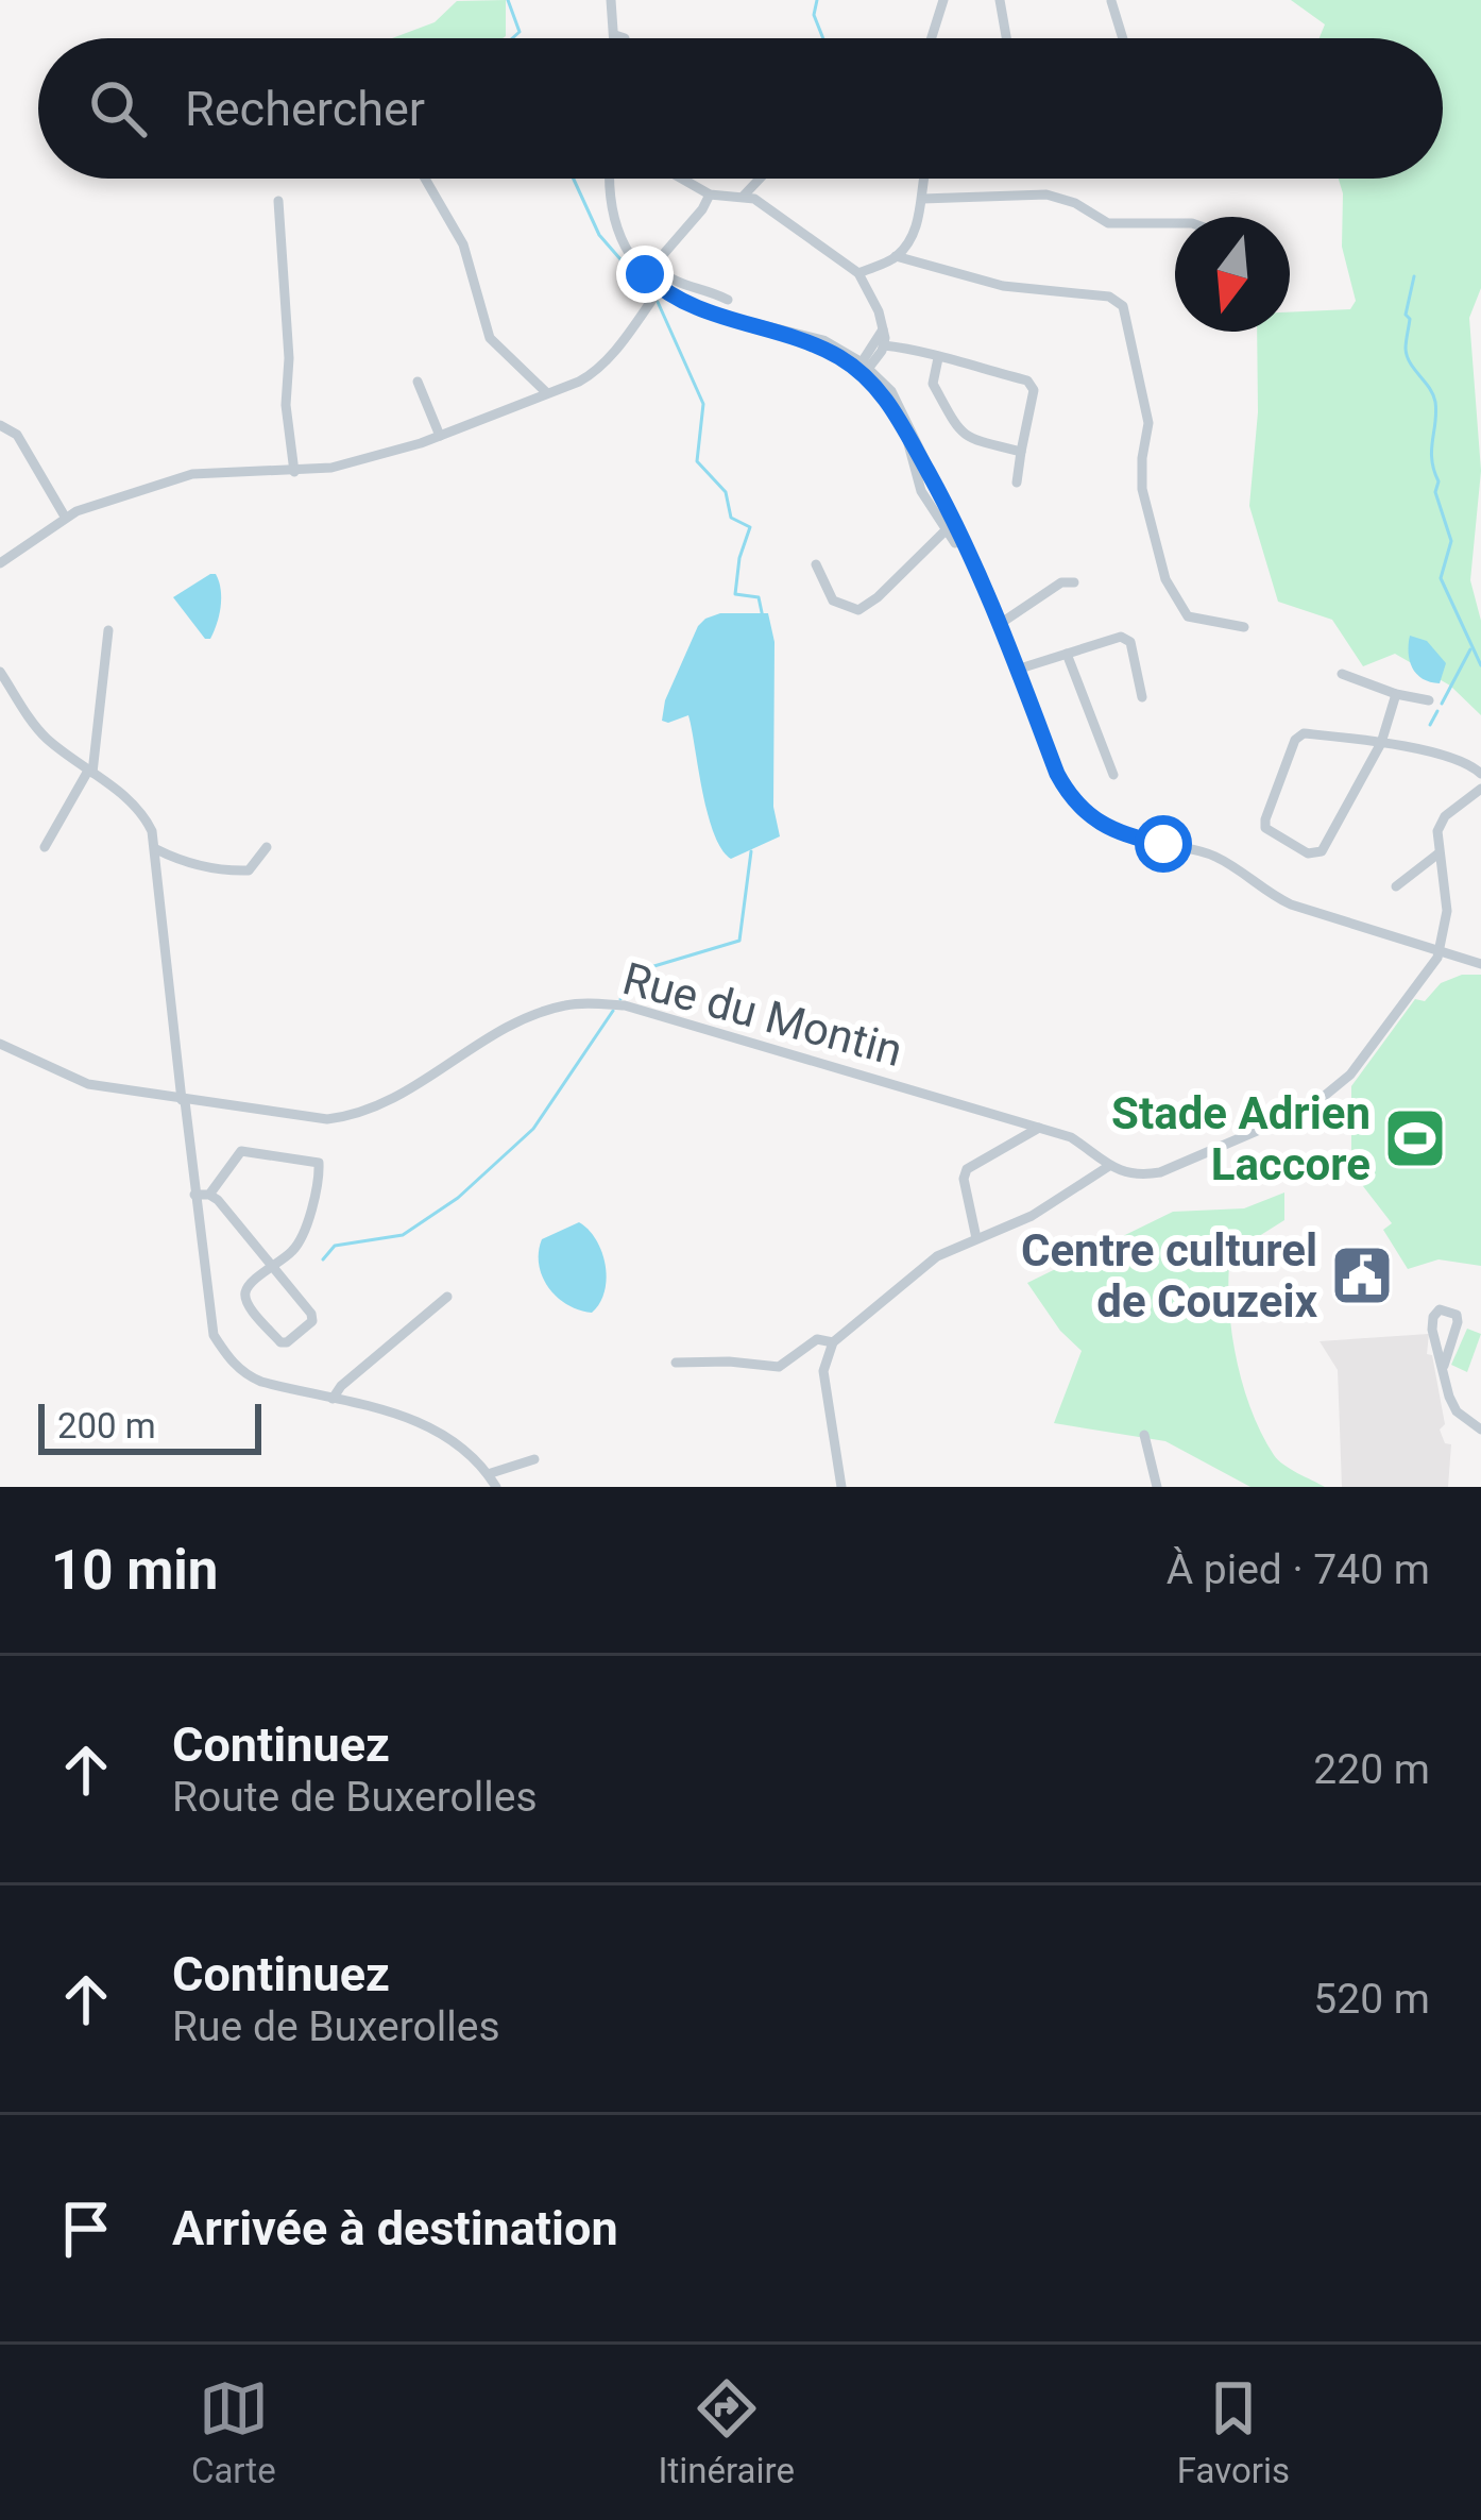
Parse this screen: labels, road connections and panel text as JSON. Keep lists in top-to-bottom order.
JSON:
{
  "streets": {
    "street": ["Rue du Montin"]
  },
  "places": {
    "sports": ["Stade Adrien Laccore"],
    "public building": ["Centre culturel de Couzeix"]
  },
  "scale_bar": "200 m",
  "north": "bottom",
  "page": {
    "search": "Rechercher",
    "scale": "200 m",
    "heading": ["10 min", "À pied · 740 m"],
    "list": [
      ["Continuez", "Route de Buxerolles", "220 m"],
      ["Continuez", "Rue de Buxerolles", "520 m"],
      "Arrivée à destination"
    ],
    "nav": ["Carte", "Itinéraire", "Favoris"]
  }
}
